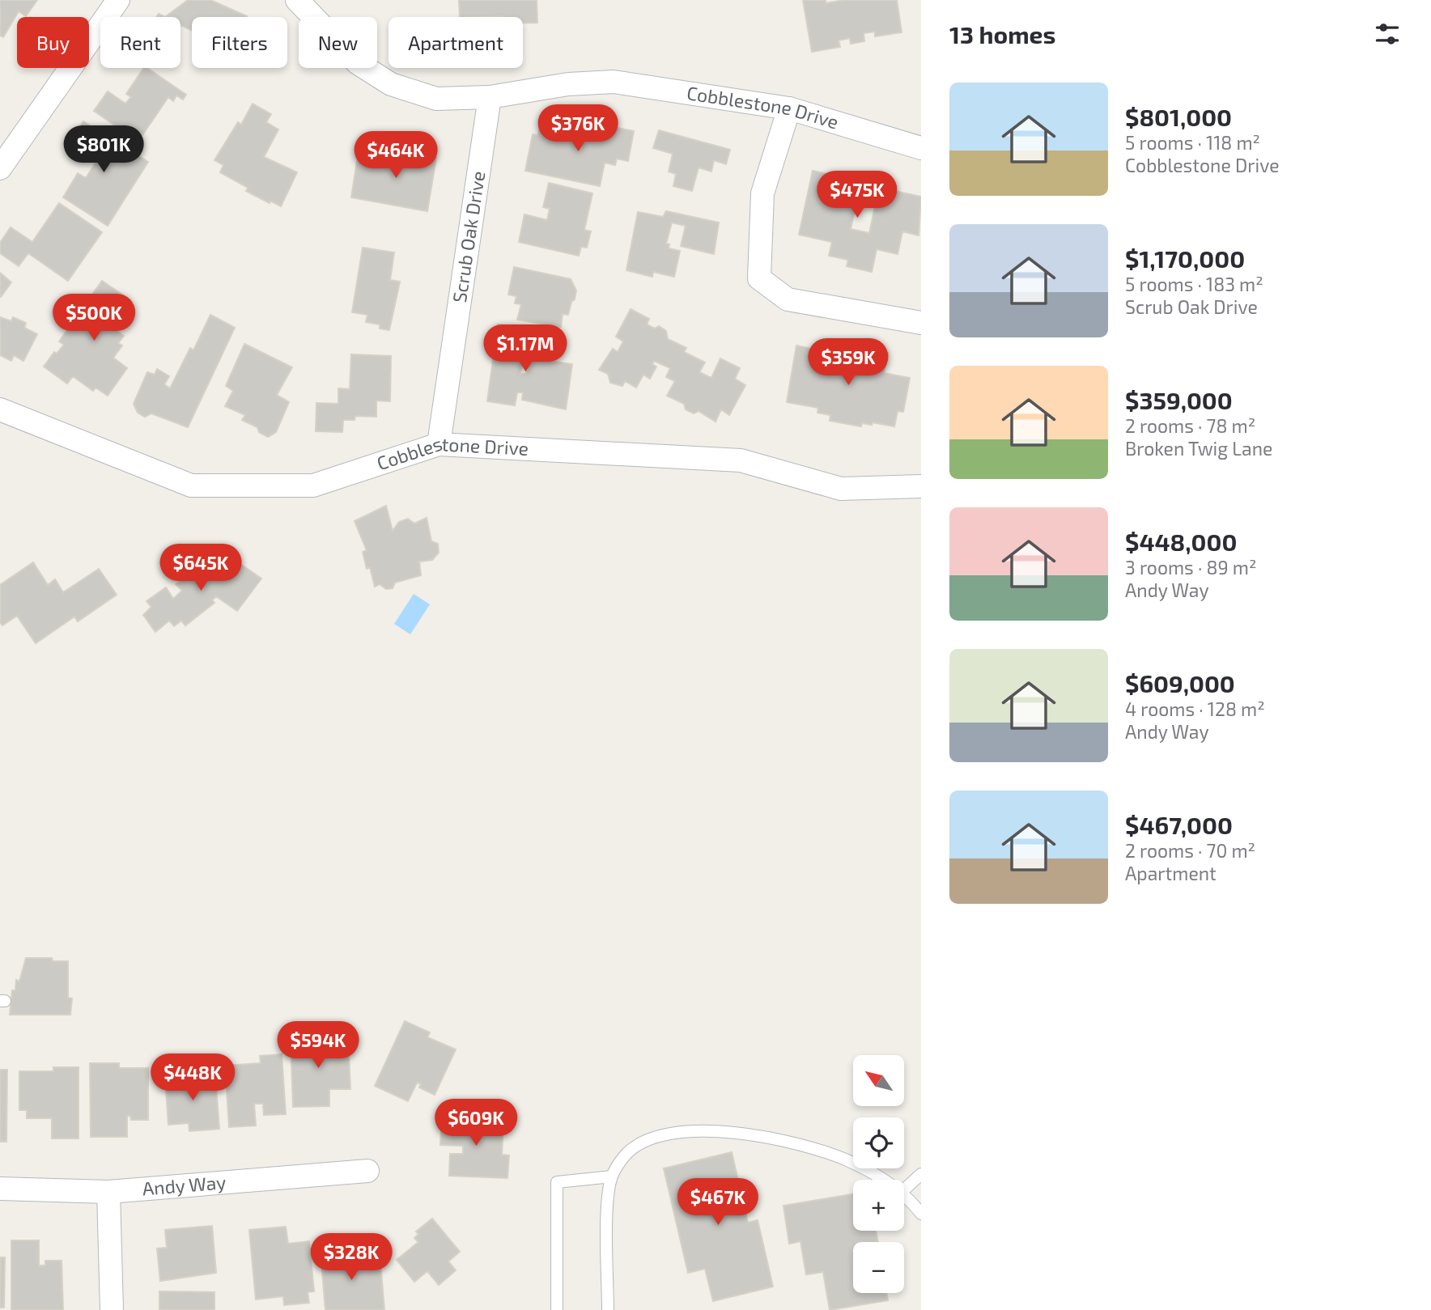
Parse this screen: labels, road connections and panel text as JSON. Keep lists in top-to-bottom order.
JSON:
{
  "streets": {
    "street": ["Cobblestone Drive", "Scrub Oak Drive", "Andy Way"]
  },
  "crossings": [
    ["Cobblestone Drive", "Scrub Oak Drive"]
  ],
  "north": "top left",
  "page": {
    "heading": "13 homes",
    "chip": [
      "Buy",
      "Rent",
      "Filters",
      "New",
      "Apartment"
    ],
    "list": [
      {
        "name": "$801,000",
        "note": "5 rooms · 118 m² · Cobblestone Drive"
      },
      {
        "name": "$1,170,000",
        "note": "5 rooms · 183 m² · Scrub Oak Drive"
      },
      {
        "name": "$359,000",
        "note": "2 rooms · 78 m² · Broken Twig Lane"
      },
      {
        "name": "$448,000",
        "note": "3 rooms · 89 m² · Andy Way"
      },
      {
        "name": "$609,000",
        "note": "4 rooms · 128 m² · Andy Way"
      },
      {
        "name": "$467,000",
        "note": "2 rooms · 70 m² · Apartment"
      }
    ],
    "price": [
      "$376K",
      "$801K",
      "$464K",
      "$475K",
      "$500K",
      "$1.17M",
      "$359K",
      "$645K",
      "$594K",
      "$448K",
      "$609K",
      "$467K",
      "$328K"
    ],
    "map_buttons": ["+", "−"]
  }
}
